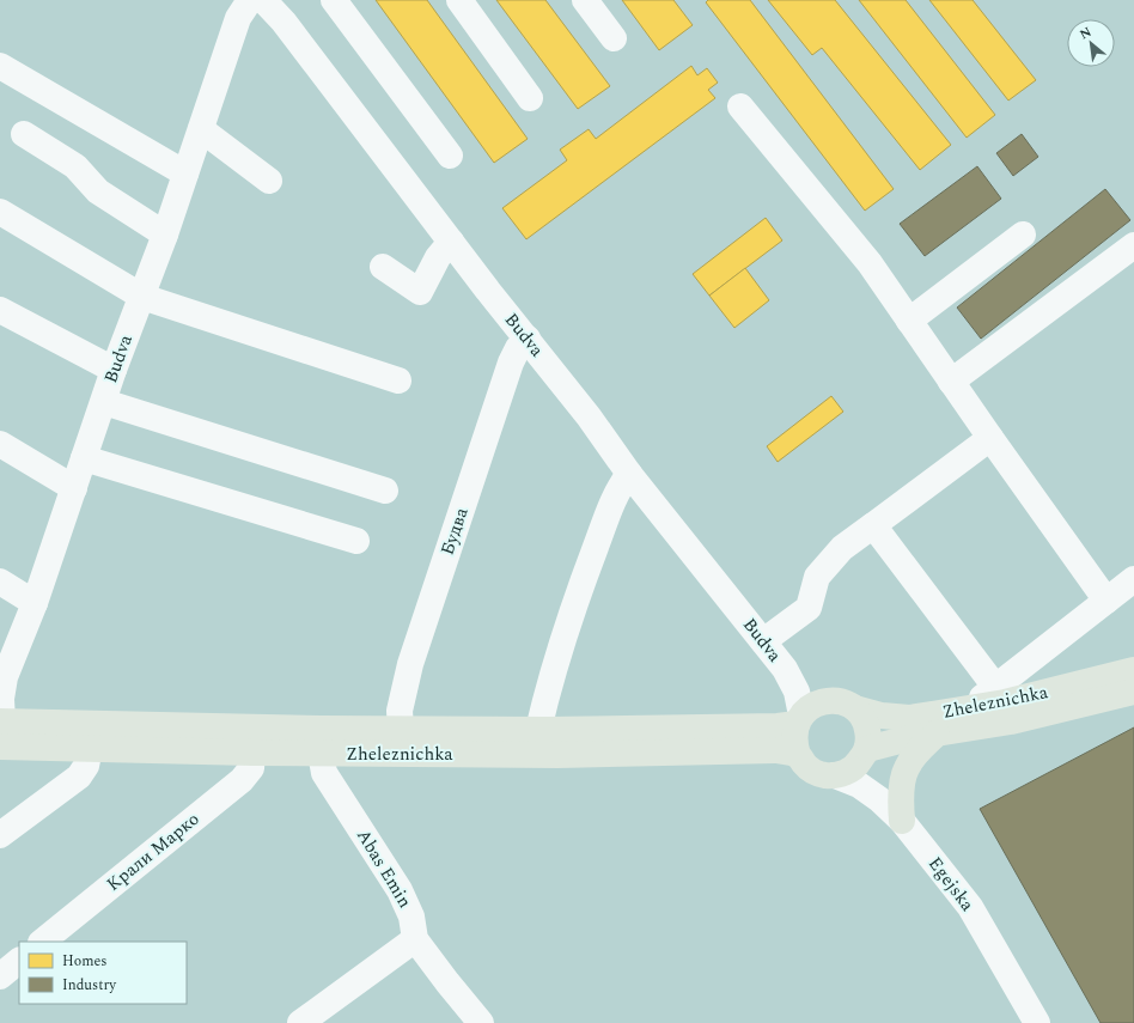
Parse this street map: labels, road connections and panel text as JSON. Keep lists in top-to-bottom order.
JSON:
{
  "streets": {
    "main road": ["Zheleznichka"],
    "street": [
      "Budva",
      "Будва",
      "Крали Марко",
      "Abas Emin",
      "Egejska"
    ]
  },
  "crossings": [
    ["Budva", "Будва"],
    ["Budva", "Zheleznichka"],
    ["Будва", "Zheleznichka"],
    ["Zheleznichka", "Крали Марко"],
    ["Zheleznichka", "Abas Emin"],
    ["Zheleznichka", "Egejska"]
  ],
  "legend": ["Homes", "Industry"],
  "north": "top left"
}
